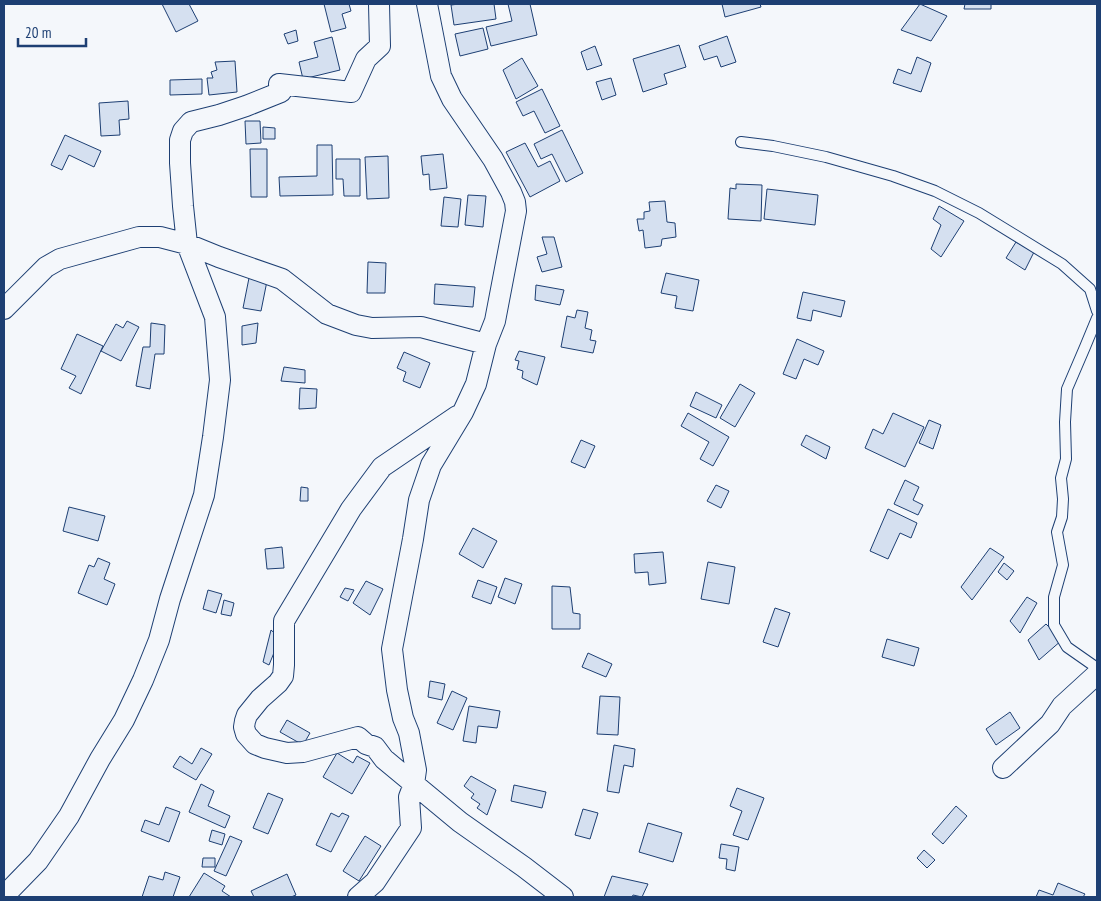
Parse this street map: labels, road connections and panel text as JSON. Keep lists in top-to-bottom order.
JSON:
{
  "scale_bar": "20 m"
}
